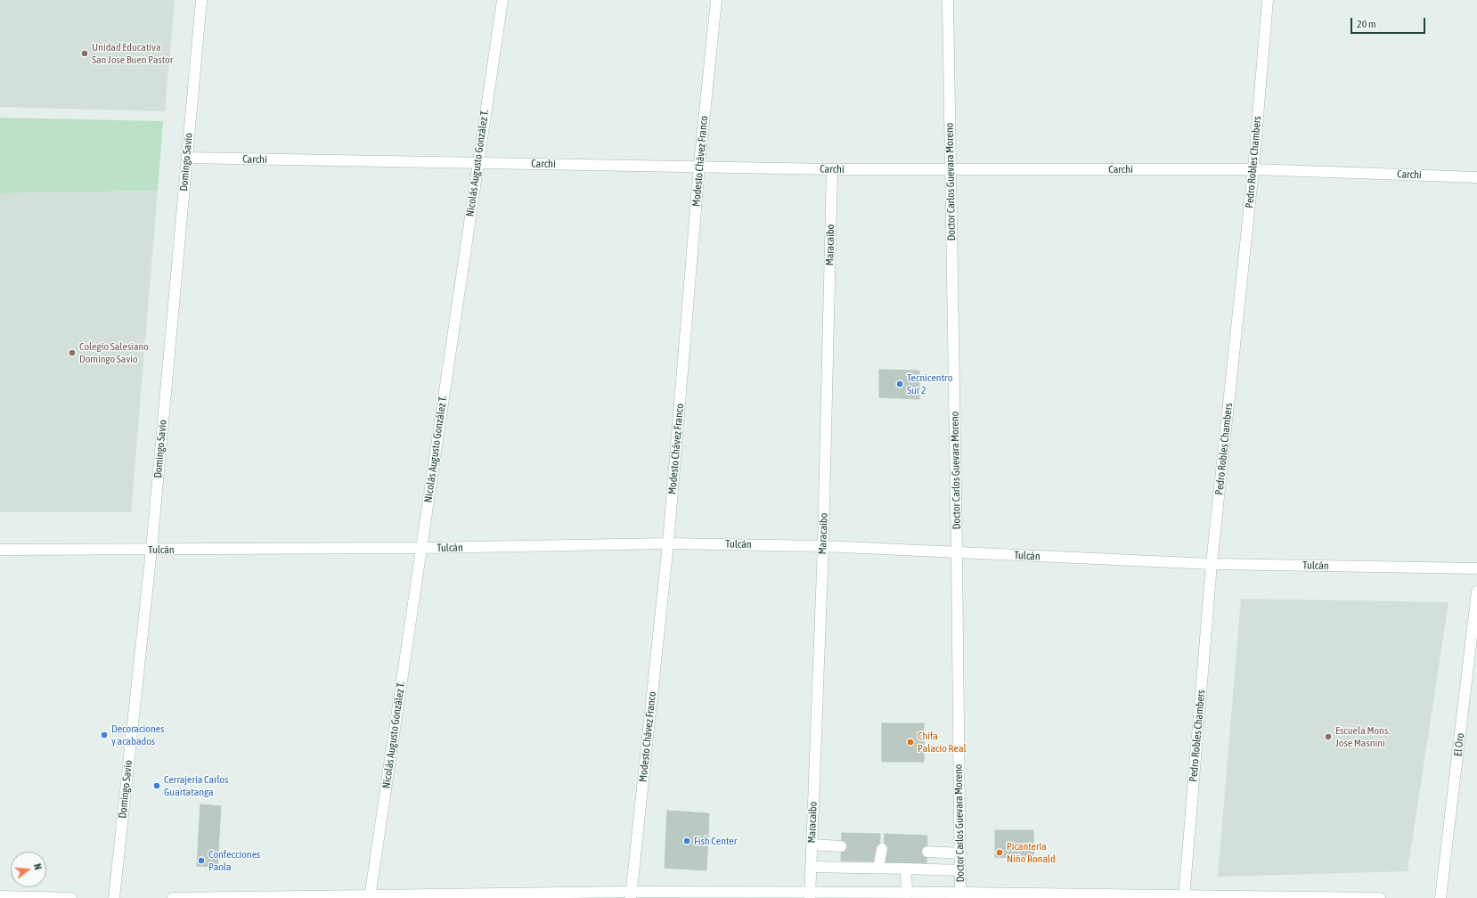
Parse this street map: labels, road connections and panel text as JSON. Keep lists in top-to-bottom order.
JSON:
{
  "streets": {
    "street": [
      "Carchi",
      "Modesto Chávez Franco",
      "Domingo Savio",
      "Pedro Robles Chambers",
      "Nicolás Augusto González T.",
      "Doctor Carlos Guevara Moreno",
      "Maracaibo",
      "Tulcán",
      "El Oro"
    ]
  },
  "crossings": [
    ["Carchi", "Modesto Chávez Franco"],
    ["Carchi", "Domingo Savio"],
    ["Carchi", "Pedro Robles Chambers"],
    ["Carchi", "Nicolás Augusto González T."],
    ["Carchi", "Doctor Carlos Guevara Moreno"],
    ["Carchi", "Maracaibo"],
    ["Modesto Chávez Franco", "Tulcán"],
    ["Domingo Savio", "Tulcán"],
    ["Pedro Robles Chambers", "Tulcán"],
    ["Nicolás Augusto González T.", "Tulcán"],
    ["Doctor Carlos Guevara Moreno", "Tulcán"],
    ["Maracaibo", "Tulcán"]
  ],
  "places": [
    "Unidad Educativa San Jose Buen Pastor",
    "Colegio Salesiano Domingo Savio",
    "Tecnicentro Sur 2",
    "Decoraciones y acabados",
    "Escuela Mons. Jose Masnini",
    "Chifa Palacio Real",
    "Cerrajería Carlos Guartatanga",
    "Fish Center",
    "Picantería Niño Ronald",
    "Confecciones Paola"
  ],
  "scale_bar": "20 m",
  "north": "right"
}
